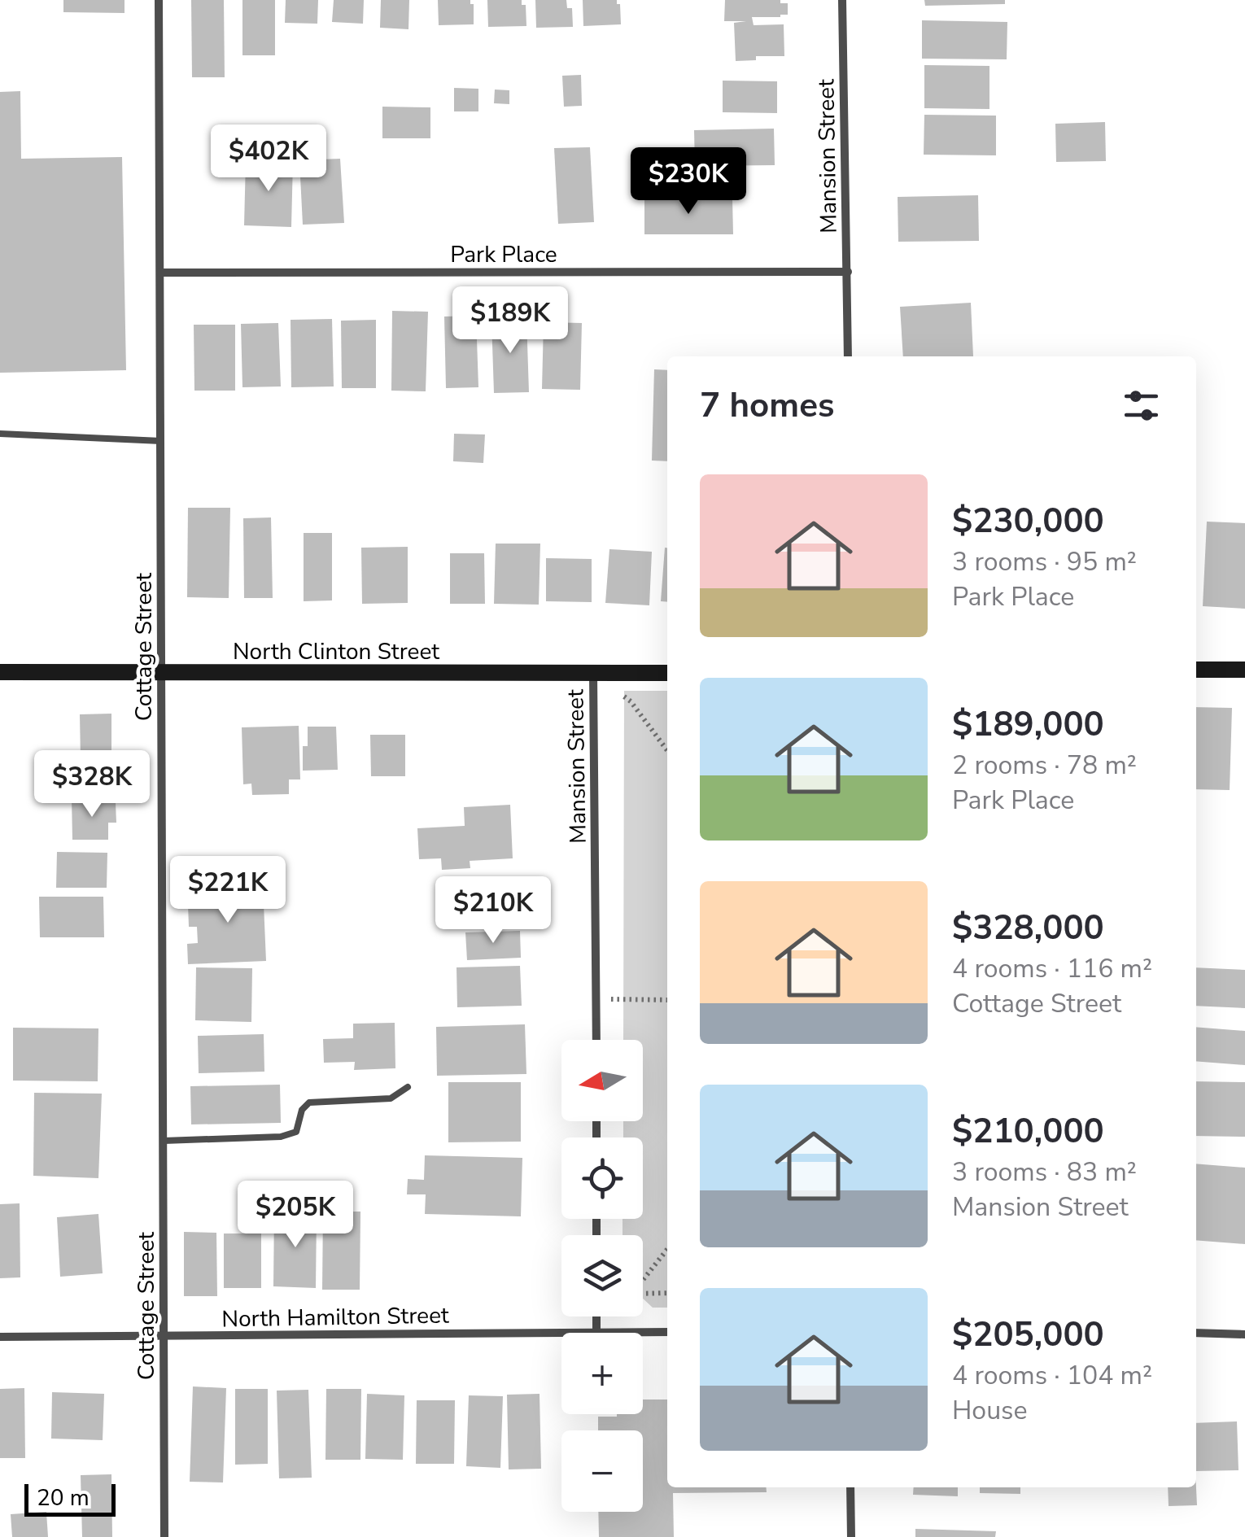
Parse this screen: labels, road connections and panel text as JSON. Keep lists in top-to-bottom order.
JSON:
{
  "streets": {
    "street": [
      "Mansion Street",
      "Park Place",
      "Cottage Street",
      "North Clinton Street",
      "North Hamilton Street"
    ]
  },
  "crossings": [
    ["Mansion Street", "Park Place"],
    ["Mansion Street", "North Clinton Street"],
    ["Park Place", "Cottage Street"],
    ["Cottage Street", "North Clinton Street"],
    ["Cottage Street", "North Hamilton Street"]
  ],
  "scale_bar": "20 m",
  "north": "left",
  "page": {
    "price": [
      "$402K",
      "$230K",
      "$189K",
      "$328K",
      "$221K",
      "$210K",
      "$205K"
    ],
    "heading": "7 homes",
    "list": [
      {
        "name": "$230,000",
        "note": "3 rooms · 95 m² · Park Place"
      },
      {
        "name": "$189,000",
        "note": "2 rooms · 78 m² · Park Place"
      },
      {
        "name": "$328,000",
        "note": "4 rooms · 116 m² · Cottage Street"
      },
      {
        "name": "$210,000",
        "note": "3 rooms · 83 m² · Mansion Street"
      },
      {
        "name": "$205,000",
        "note": "4 rooms · 104 m² · House"
      }
    ],
    "map_buttons": ["+", "−"],
    "scale": "20 m"
  }
}
